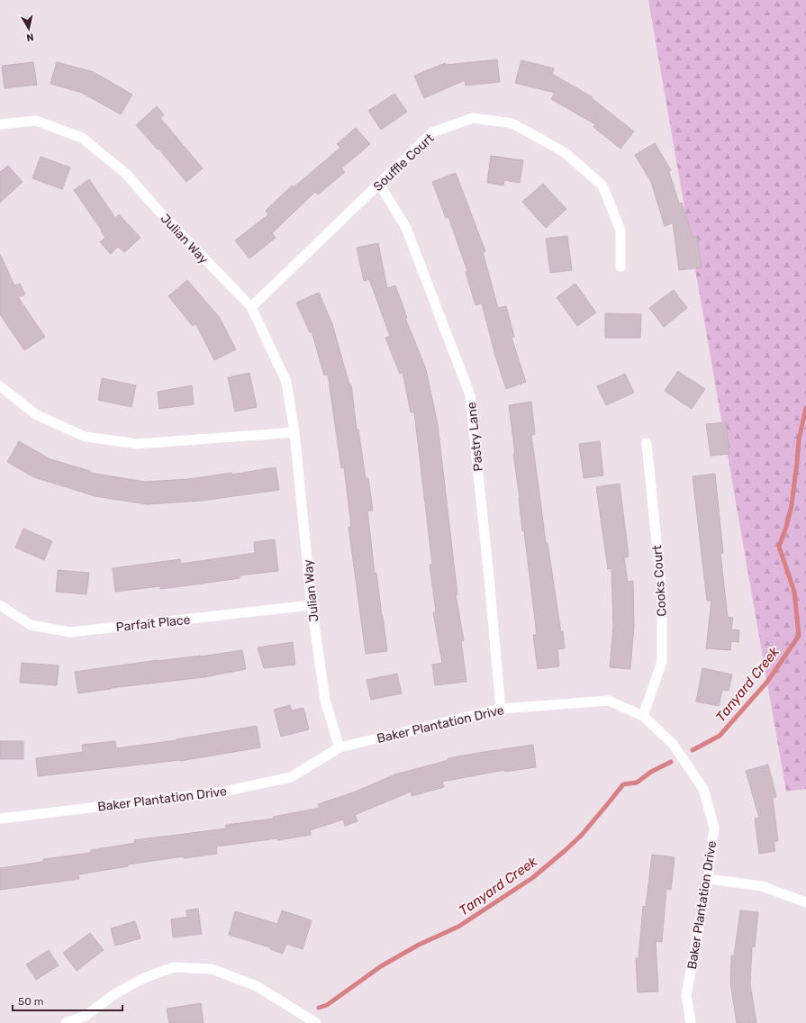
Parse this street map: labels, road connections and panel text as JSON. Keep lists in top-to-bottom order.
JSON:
{
  "streets": {
    "street": [
      "Souffle Court",
      "Julian Way",
      "Pastry Lane",
      "Cooks Court",
      "Parfait Place",
      "Baker Plantation Drive"
    ]
  },
  "crossings": [
    ["Souffle Court", "Julian Way"],
    ["Souffle Court", "Pastry Lane"],
    ["Julian Way", "Parfait Place"],
    ["Julian Way", "Baker Plantation Drive"],
    ["Pastry Lane", "Baker Plantation Drive"],
    ["Cooks Court", "Baker Plantation Drive"]
  ],
  "water": ["Tanyard Creek"],
  "scale_bar": "50 m",
  "north": "bottom"
}
